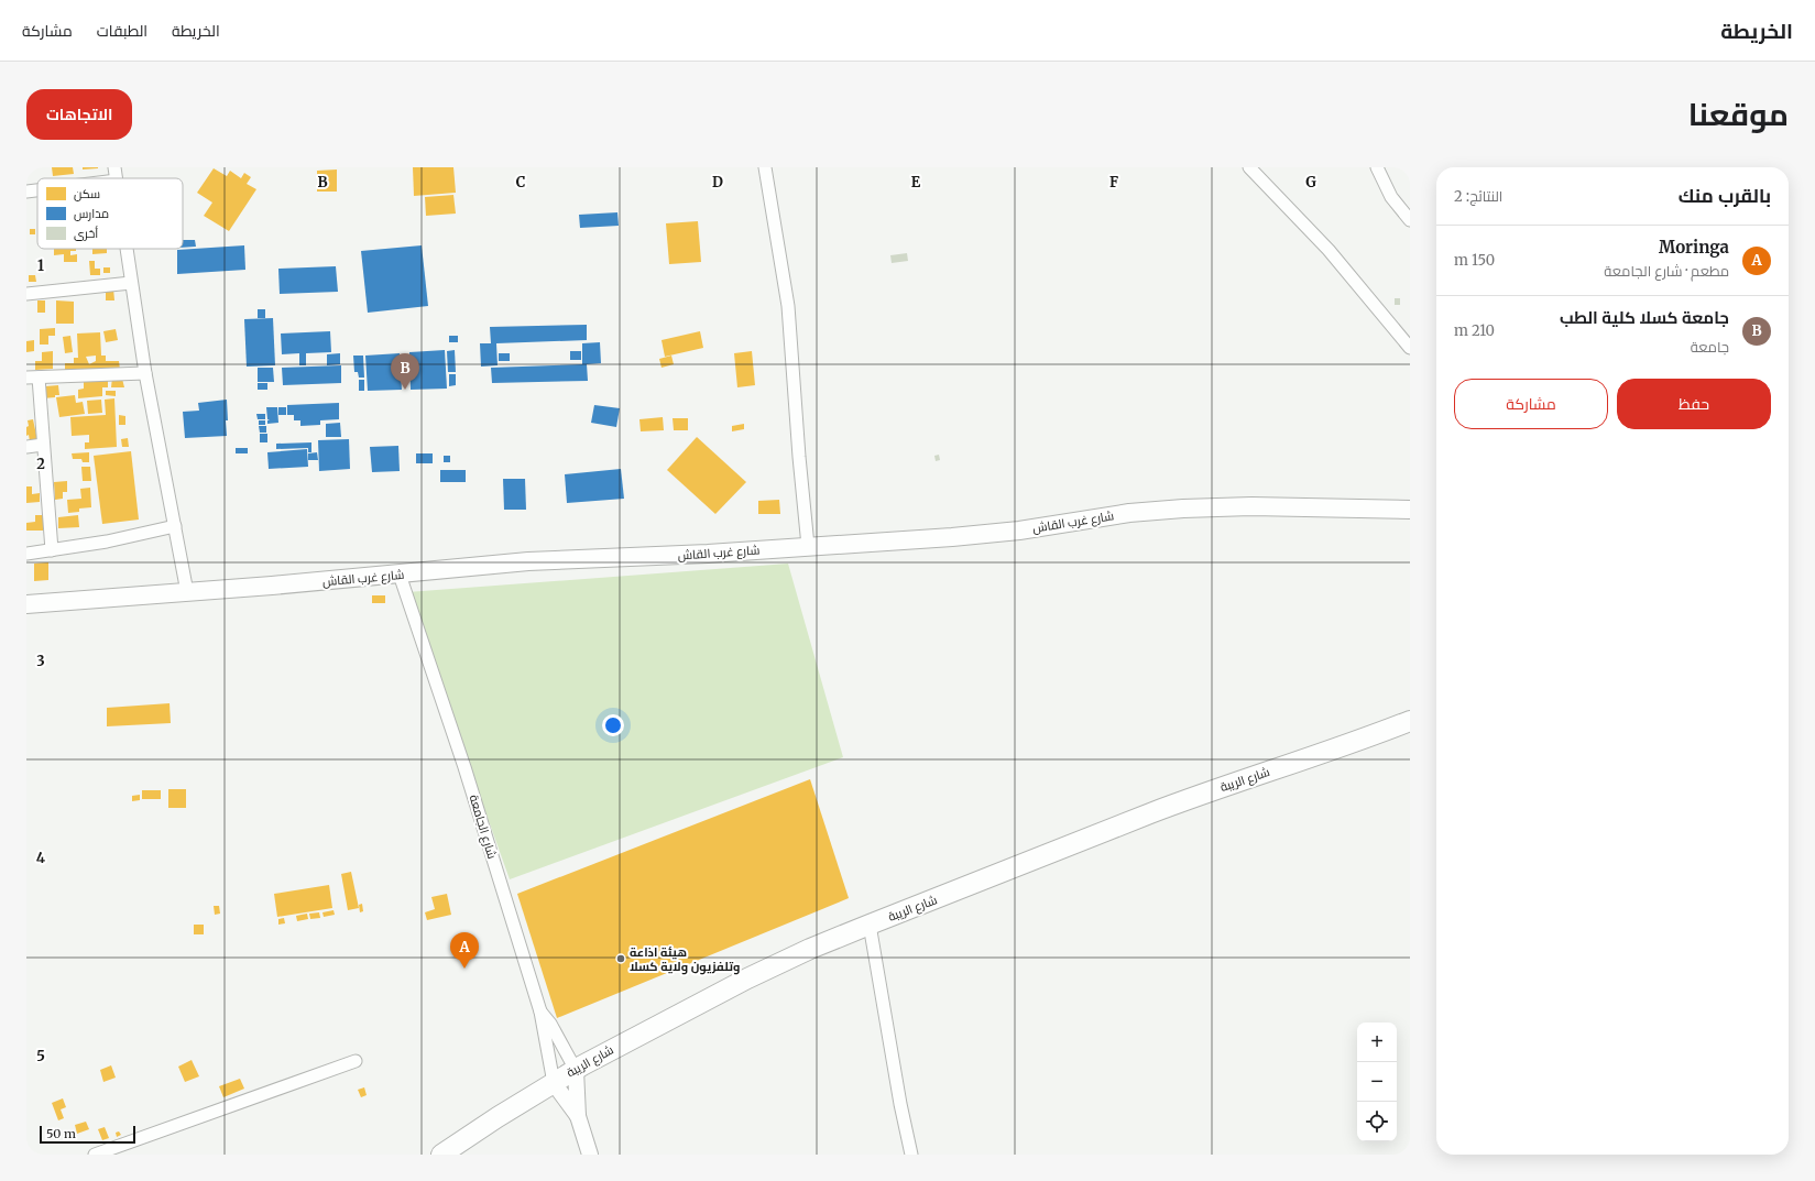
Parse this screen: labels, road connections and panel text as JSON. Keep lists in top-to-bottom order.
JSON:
{
  "streets": {
    "main road": ["شارع غرب القاش", "شارع الريبة"],
    "street": ["شارع الجامعة"]
  },
  "crossings": [
    ["شارع غرب القاش", "شارع الجامعة"],
    ["شارع الريبة", "شارع الجامعة"]
  ],
  "places": ["هيئة اذاعة وتلفزيون ولاية كسلا"],
  "legend": ["سكن", "مدارس", "أخرى"],
  "scale_bar": "50 m",
  "page": {
    "header": "الخريطة",
    "nav": ["الخريطة", "الطبقات", "مشاركة"],
    "title": "موقعنا",
    "buttons": [
      "الاتجاهات",
      ["حفظ", "مشاركة"]
    ],
    "heading": ["بالقرب منك", "النتائج: 2"],
    "list": [
      {
        "mark": "A",
        "name": "Moringa",
        "note": "مطعم · شارع الجامعة",
        "value": "150 m"
      },
      {
        "mark": "B",
        "name": "جامعة كسلا كلية الطب",
        "note": "جامعة",
        "value": "210 m"
      }
    ],
    "pins": ["B", "A"],
    "map_buttons": ["+", "−"],
    "scale": "50 m"
  },
  "grid": {
    "columns": [
      "B",
      "C",
      "D",
      "E",
      "F",
      "G"
    ],
    "rows": [
      "1",
      "2",
      "3",
      "4",
      "5"
    ]
  }
}
